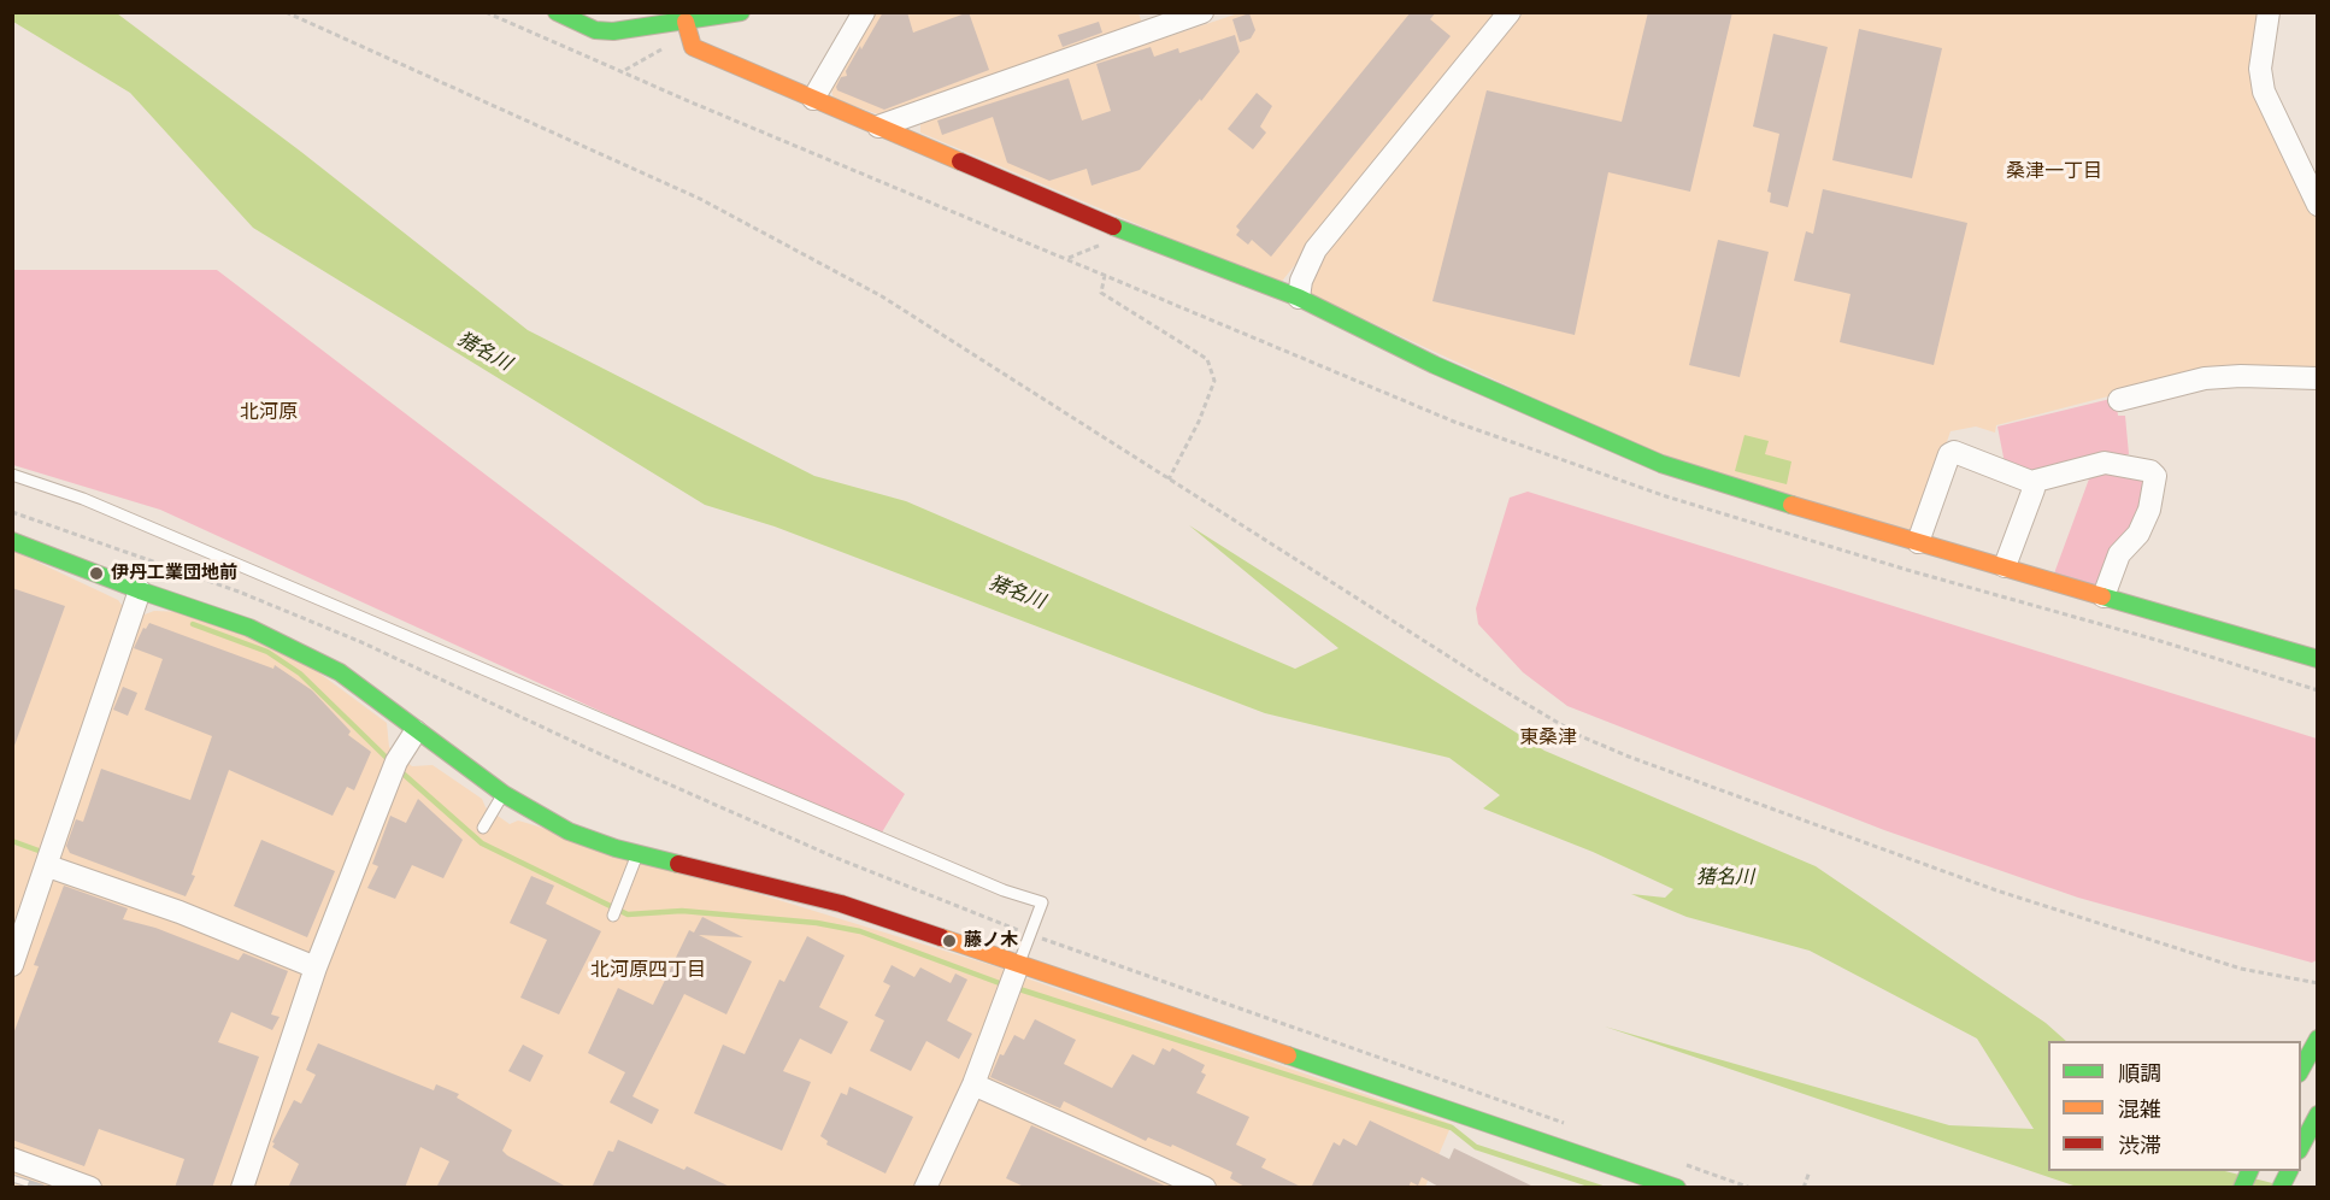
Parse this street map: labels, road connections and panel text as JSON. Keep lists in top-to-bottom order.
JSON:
{
  "districts": [
    "桑津一丁目",
    "北河原",
    "東桑津",
    "北河原四丁目"
  ],
  "water": ["猪名川"],
  "places": ["伊丹工業団地前", "藤ノ木"],
  "legend": ["順調", "混雑", "渋滞"]
}
